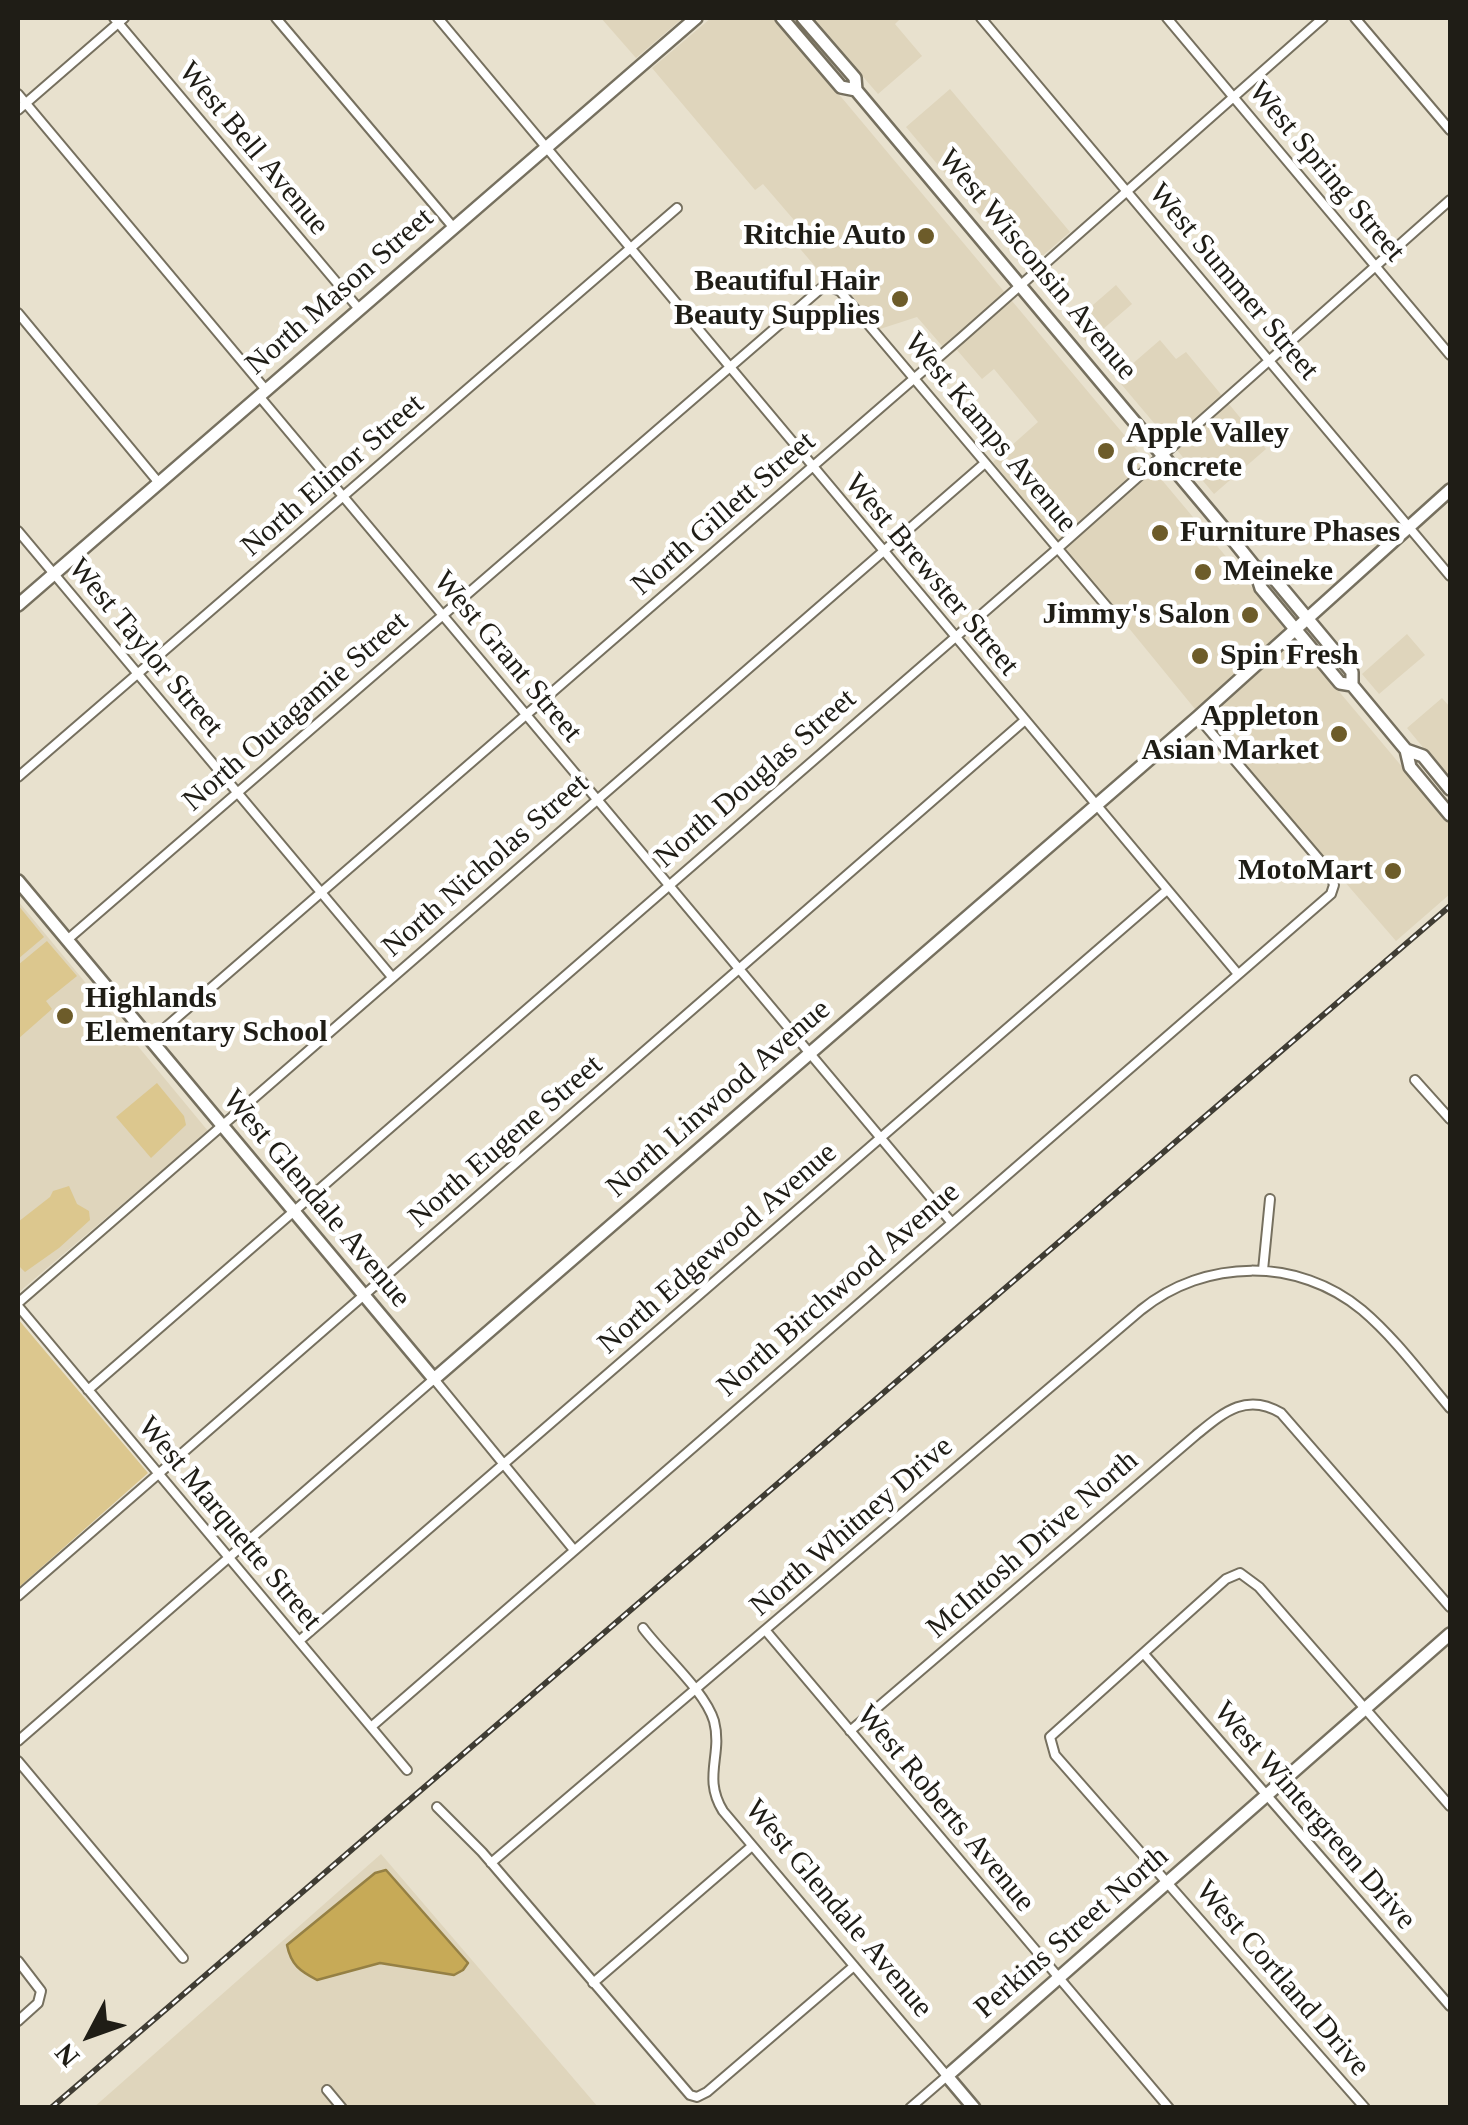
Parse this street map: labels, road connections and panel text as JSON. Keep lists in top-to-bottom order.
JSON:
{
  "streets": {
    "street": [
      "West Bell Avenue",
      "West Spring Street",
      "West Wisconsin Avenue",
      "West Summer Street",
      "North Mason Street",
      "West Kamps Avenue",
      "North Elinor Street",
      "North Gillett Street",
      "West Brewster Street",
      "West Taylor Street",
      "West Grant Street",
      "North Outagamie Street",
      "North Douglas Street",
      "North Nicholas Street",
      "North Linwood Avenue",
      "North Eugene Street",
      "West Glendale Avenue",
      "North Edgewood Avenue",
      "North Birchwood Avenue",
      "West Marquette Street",
      "North Whitney Drive",
      "McIntosh Drive North",
      "West Roberts Avenue",
      "West Wintergreen Drive",
      "Perkins Street North",
      "West Cortland Drive"
    ]
  },
  "crossings": [
    ["West Bell Avenue", "North Mason Street"],
    ["West Spring Street", "North Gillett Street"],
    ["West Spring Street", "North Douglas Street"],
    ["West Wisconsin Avenue", "North Gillett Street"],
    ["West Wisconsin Avenue", "North Douglas Street"],
    ["West Wisconsin Avenue", "North Linwood Avenue"],
    ["West Summer Street", "North Gillett Street"],
    ["West Summer Street", "North Douglas Street"],
    ["West Summer Street", "North Linwood Avenue"],
    ["North Mason Street", "West Brewster Street"],
    ["North Mason Street", "West Taylor Street"],
    ["North Mason Street", "West Grant Street"],
    ["West Kamps Avenue", "North Gillett Street"],
    ["West Kamps Avenue", "North Outagamie Street"],
    ["West Kamps Avenue", "North Douglas Street"],
    ["West Kamps Avenue", "North Nicholas Street"],
    ["North Elinor Street", "West Brewster Street"],
    ["North Elinor Street", "West Taylor Street"],
    ["North Elinor Street", "West Grant Street"],
    ["North Gillett Street", "West Brewster Street"],
    ["North Gillett Street", "West Taylor Street"],
    ["North Gillett Street", "West Grant Street"],
    ["North Gillett Street", "West Glendale Avenue"],
    ["West Brewster Street", "North Outagamie Street"],
    ["West Brewster Street", "North Douglas Street"],
    ["West Brewster Street", "North Nicholas Street"],
    ["West Brewster Street", "North Linwood Avenue"],
    ["West Brewster Street", "North Eugene Street"],
    ["West Brewster Street", "North Edgewood Avenue"],
    ["West Brewster Street", "North Birchwood Avenue"],
    ["West Taylor Street", "North Outagamie Street"],
    ["West Taylor Street", "North Nicholas Street"],
    ["West Grant Street", "North Outagamie Street"],
    ["West Grant Street", "North Douglas Street"],
    ["West Grant Street", "North Nicholas Street"],
    ["West Grant Street", "North Linwood Avenue"],
    ["West Grant Street", "North Eugene Street"],
    ["West Grant Street", "North Edgewood Avenue"],
    ["West Grant Street", "North Birchwood Avenue"],
    ["North Outagamie Street", "West Glendale Avenue"],
    ["North Douglas Street", "West Glendale Avenue"],
    ["North Douglas Street", "West Marquette Street"],
    ["North Nicholas Street", "West Glendale Avenue"],
    ["North Nicholas Street", "West Marquette Street"],
    ["North Linwood Avenue", "West Glendale Avenue"],
    ["North Linwood Avenue", "North Birchwood Avenue"],
    ["North Linwood Avenue", "West Marquette Street"],
    ["North Eugene Street", "West Glendale Avenue"],
    ["North Eugene Street", "West Marquette Street"],
    ["West Glendale Avenue", "North Edgewood Avenue"],
    ["West Glendale Avenue", "North Birchwood Avenue"],
    ["West Glendale Avenue", "North Whitney Drive"],
    ["West Glendale Avenue", "Perkins Street North"],
    ["North Edgewood Avenue", "West Marquette Street"],
    ["North Birchwood Avenue", "West Marquette Street"],
    ["North Whitney Drive", "West Roberts Avenue"],
    ["McIntosh Drive North", "West Roberts Avenue"],
    ["West Roberts Avenue", "Perkins Street North"],
    ["West Wintergreen Drive", "Perkins Street North"],
    ["West Wintergreen Drive", "West Cortland Drive"],
    ["Perkins Street North", "West Cortland Drive"]
  ],
  "places": [
    "Ritchie Auto",
    "Beautiful Hair Beauty Supplies",
    "Apple Valley Concrete",
    "Furniture Phases",
    "Meineke",
    "Jimmy's Salon",
    "Spin Fresh",
    "Appleton Asian Market",
    "MotoMart",
    "Highlands Elementary School"
  ],
  "north": "bottom left"
}
